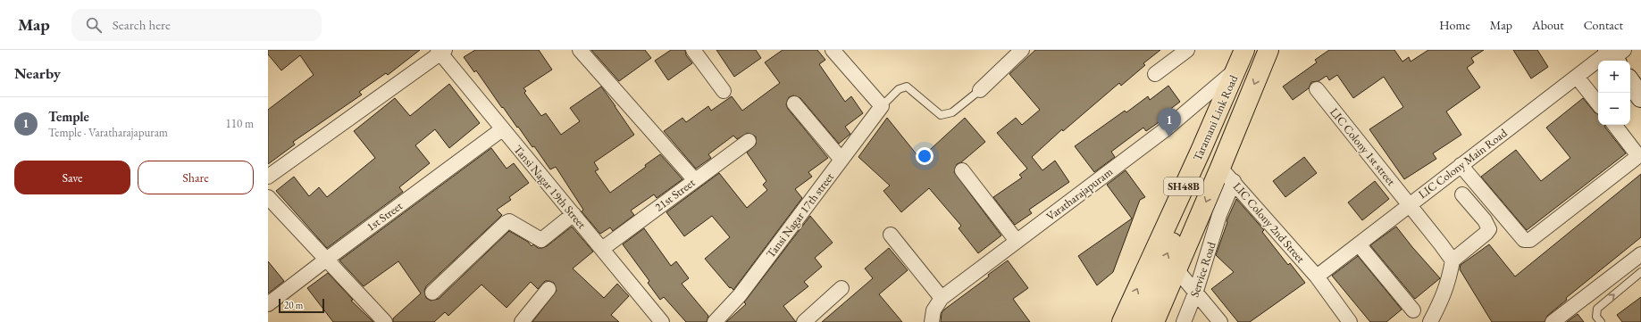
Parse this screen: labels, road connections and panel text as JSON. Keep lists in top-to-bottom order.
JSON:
{
  "streets": {
    "main road": ["Taramani Link Road", "SH48B"],
    "street": [
      "LIC Colony 1st street",
      "LIC Colony Main Road",
      "Tansi Nagar 19th Street",
      "Varatharajapuram",
      "21st Street",
      "Tansi Nagar 17th street",
      "1st Street",
      "LIC Colony 2nd Street",
      "Service Road"
    ]
  },
  "crossings": [
    ["Taramani Link Road", "Varatharajapuram"],
    ["Taramani Link Road", "LIC Colony 2nd Street"],
    ["Taramani Link Road", "Service Road"],
    ["LIC Colony 1st street", "LIC Colony Main Road"],
    ["LIC Colony Main Road", "LIC Colony 2nd Street"],
    ["Tansi Nagar 19th Street", "21st Street"],
    ["Tansi Nagar 19th Street", "1st Street"],
    ["LIC Colony 2nd Street", "Service Road"]
  ],
  "scale_bar": "20 m",
  "page": {
    "header": "Map",
    "search": "Search here",
    "nav": [
      "Home",
      "Map",
      "About",
      "Contact"
    ],
    "heading": "Nearby",
    "map_buttons": ["+", "−"],
    "list": [
      {
        "mark": "1",
        "name": "Temple",
        "note": "Temple · Varatharajapuram",
        "value": "110 m"
      }
    ],
    "pins": "1",
    "buttons": ["Save", "Share"],
    "scale": "20 m"
  }
}
